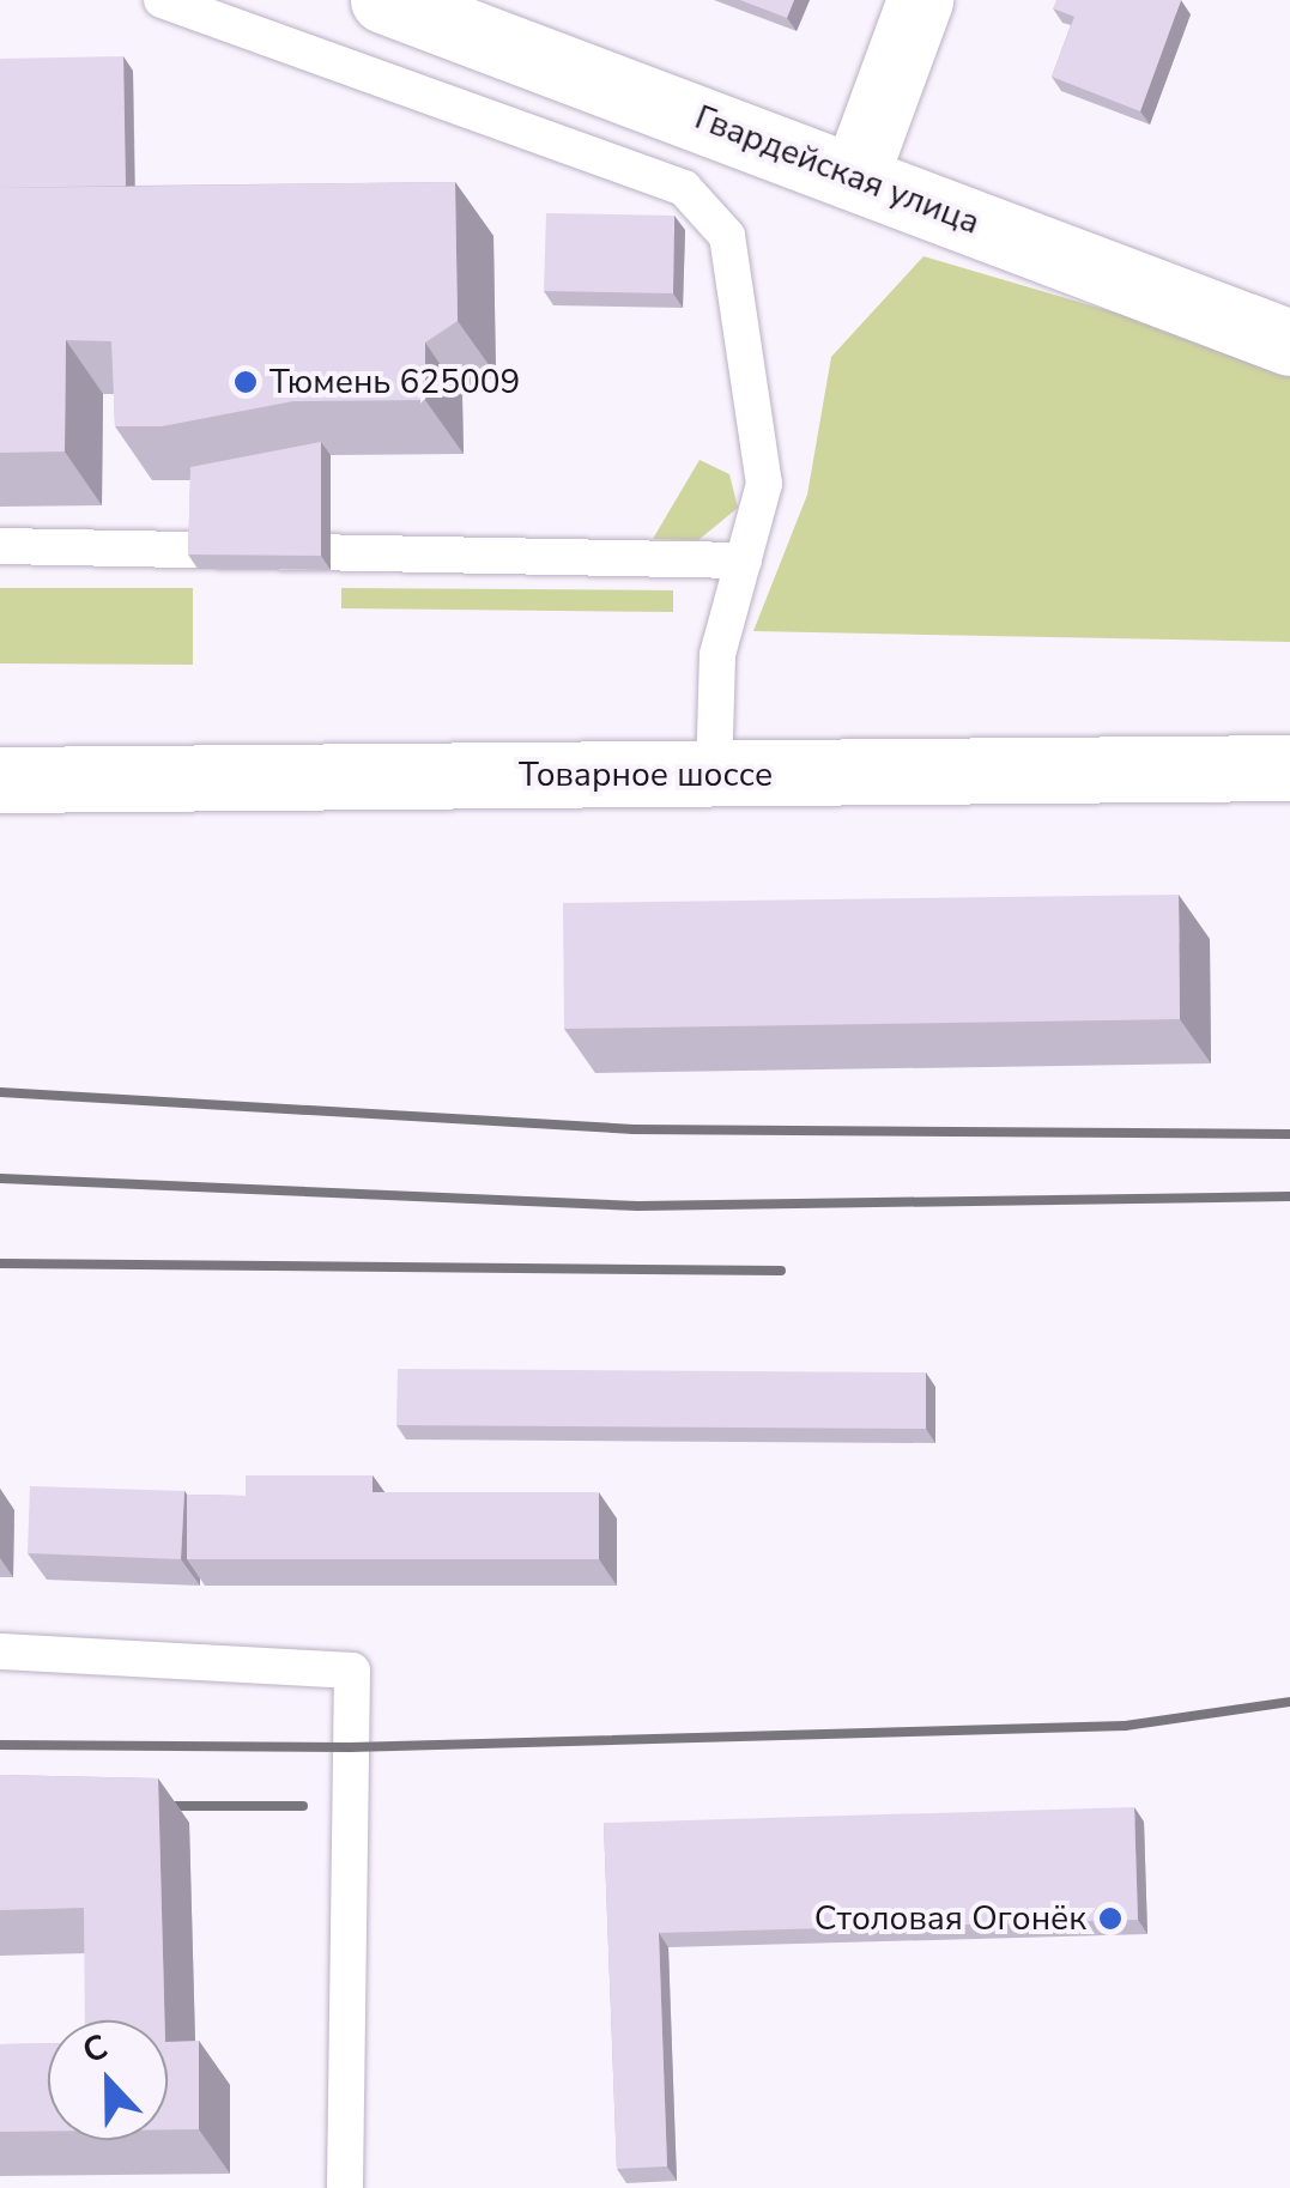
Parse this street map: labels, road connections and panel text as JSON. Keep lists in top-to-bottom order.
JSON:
{
  "streets": {
    "street": ["Гвардейская улица", "Товарное шоссе"]
  },
  "places": ["Тюмень 625009", "Столовая Огонёк"],
  "north": "top"
}
